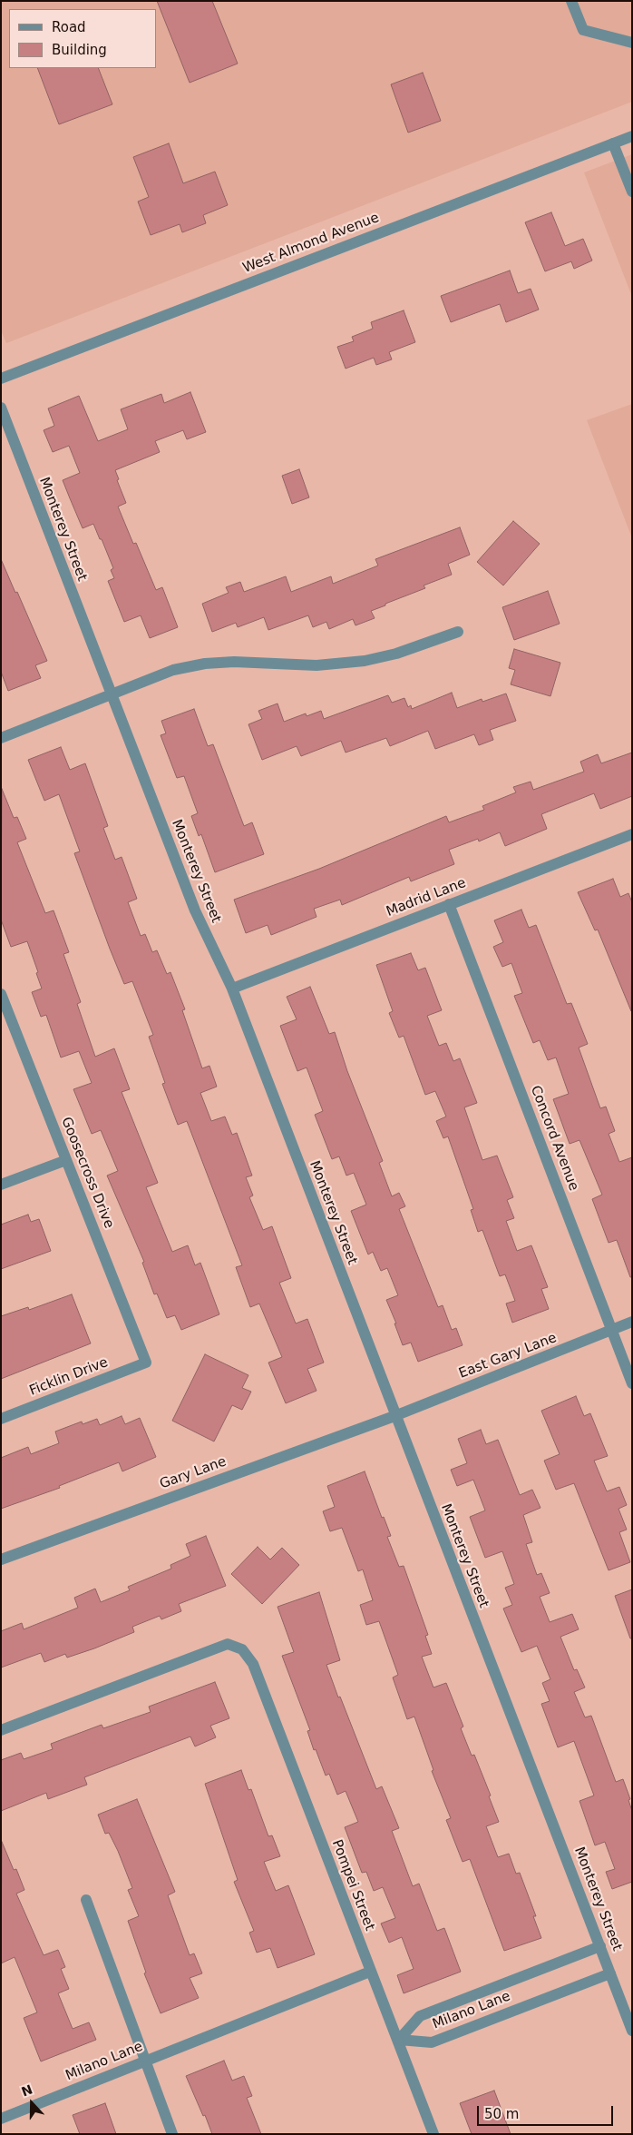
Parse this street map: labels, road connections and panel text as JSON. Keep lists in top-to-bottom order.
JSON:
{
  "streets": {
    "street": [
      "West Almond Avenue",
      "Monterey Street",
      "Madrid Lane",
      "Concord Avenue",
      "Goosecross Drive",
      "East Gary Lane",
      "Ficklin Drive",
      "Gary Lane",
      "Pompei Street",
      "Milano Lane"
    ]
  },
  "crossings": [
    ["Monterey Street", "Madrid Lane"],
    ["Monterey Street", "East Gary Lane"],
    ["Monterey Street", "Gary Lane"],
    ["Monterey Street", "Milano Lane"],
    ["Madrid Lane", "Concord Avenue"],
    ["Concord Avenue", "East Gary Lane"],
    ["Goosecross Drive", "Ficklin Drive"],
    ["East Gary Lane", "Gary Lane"],
    ["Pompei Street", "Milano Lane"]
  ],
  "legend": ["Road", "Building"],
  "scale_bar": "50 m",
  "north": "top"
}
